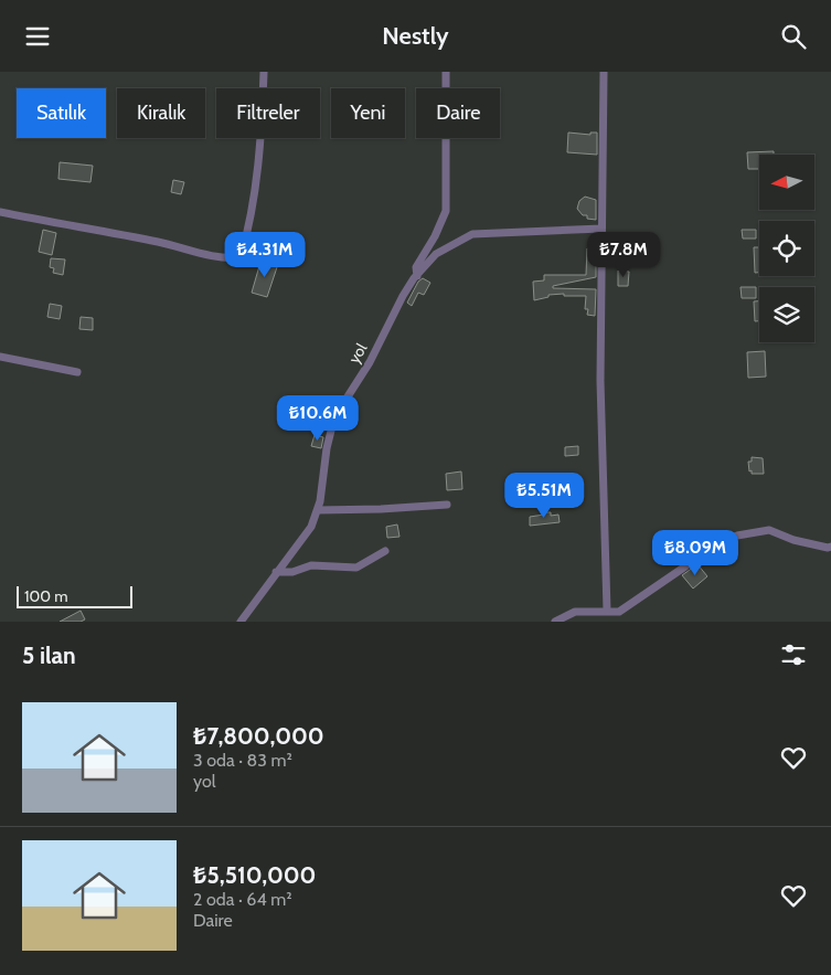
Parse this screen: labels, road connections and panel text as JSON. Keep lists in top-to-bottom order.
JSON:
{
  "streets": {
    "street": ["yol"]
  },
  "scale_bar": "100 m",
  "north": "left",
  "page": {
    "header": "Nestly",
    "chip": [
      "Satılık",
      "Kiralık",
      "Filtreler",
      "Yeni",
      "Daire"
    ],
    "price": [
      "₺4.31M",
      "₺7.8M",
      "₺10.6M",
      "₺5.51M",
      "₺8.09M"
    ],
    "scale": "100 m",
    "heading": "5 ilan",
    "list": [
      {
        "name": "₺7,800,000",
        "note": "3 oda · 83 m² · yol"
      },
      {
        "name": "₺5,510,000",
        "note": "2 oda · 64 m² · Daire"
      }
    ]
  }
}
